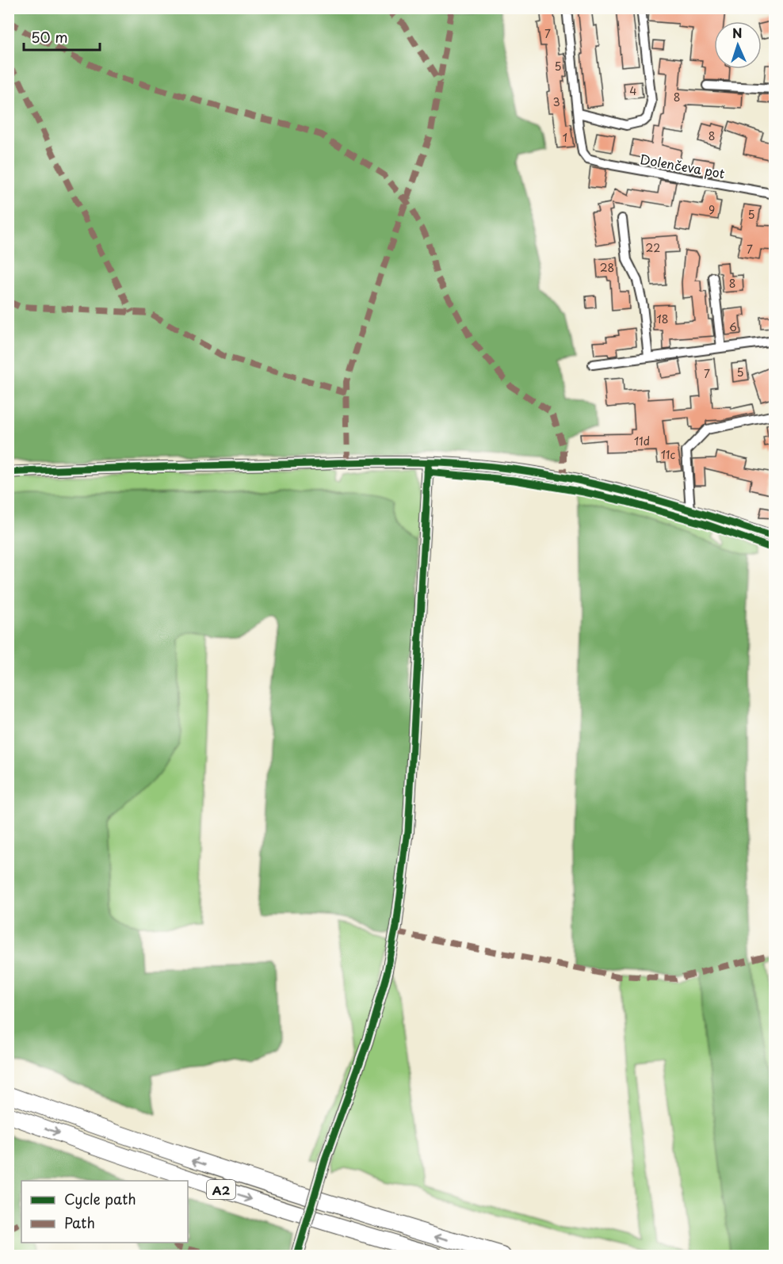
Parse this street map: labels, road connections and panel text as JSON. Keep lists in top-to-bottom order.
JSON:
{
  "streets": {
    "highway": ["A2"],
    "street": ["Dolenčeva pot"]
  },
  "house_numbers": [
    "7",
    "5",
    "4",
    "8",
    "3",
    "8",
    "1",
    "9",
    "5",
    "22",
    "7",
    "28",
    "8",
    "18",
    "6",
    "5",
    "7",
    "11d",
    "11c"
  ],
  "legend": ["Cycle path", "Path"],
  "scale_bar": "50 m",
  "north": "top"
}
